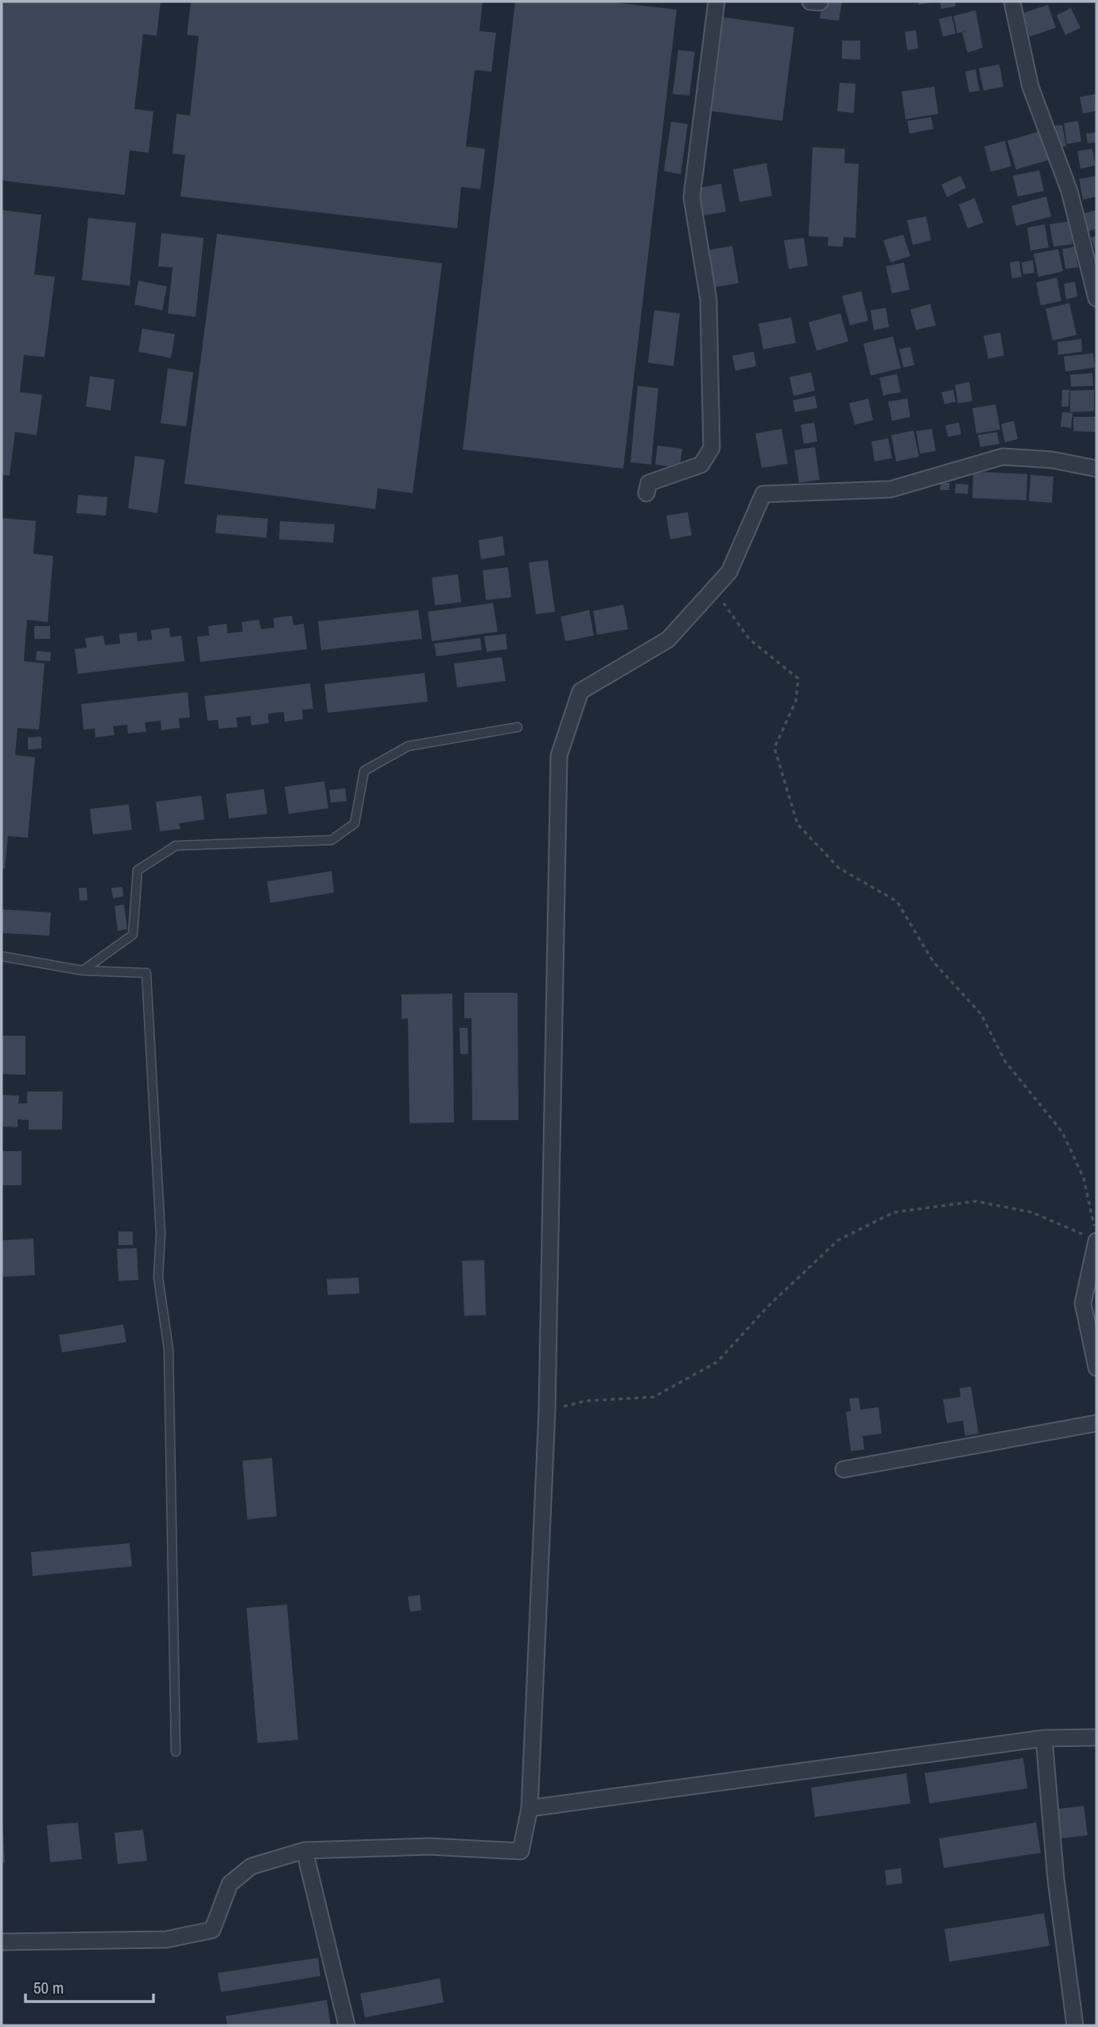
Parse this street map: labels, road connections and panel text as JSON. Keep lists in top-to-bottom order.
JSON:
{
  "scale_bar": "50 m"
}
